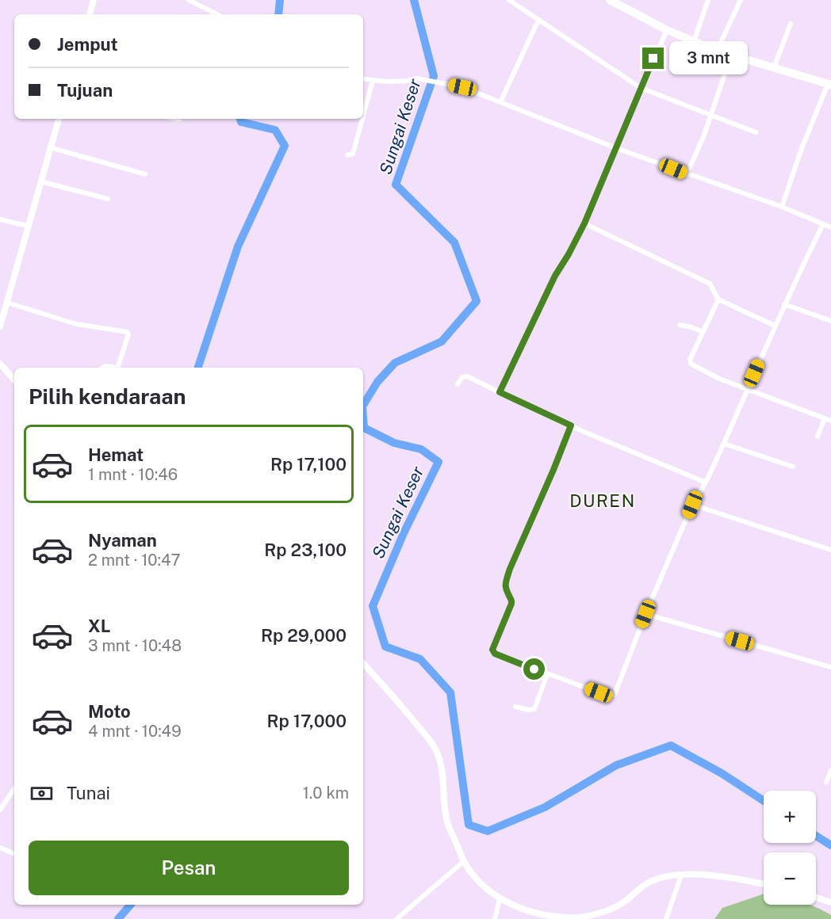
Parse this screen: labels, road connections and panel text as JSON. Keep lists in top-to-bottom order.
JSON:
{
  "districts": ["DUREN"],
  "water": ["Sungai Keser"],
  "page": {
    "banner": ["Jemput", "Tujuan"],
    "bubble": "3 mnt",
    "heading": "Pilih kendaraan",
    "list": [
      {
        "name": "Hemat",
        "note": "1 mnt · 10:46",
        "value": "Rp 17,100"
      },
      {
        "name": "Nyaman",
        "note": "2 mnt · 10:47",
        "value": "Rp 23,100"
      },
      {
        "name": "XL",
        "note": "3 mnt · 10:48",
        "value": "Rp 29,000"
      },
      {
        "name": "Moto",
        "note": "4 mnt · 10:49",
        "value": "Rp 17,000"
      }
    ],
    "pay": ["Tunai", "1.0 km"],
    "map_buttons": ["+", "−"],
    "buttons": "Pesan"
  }
}
